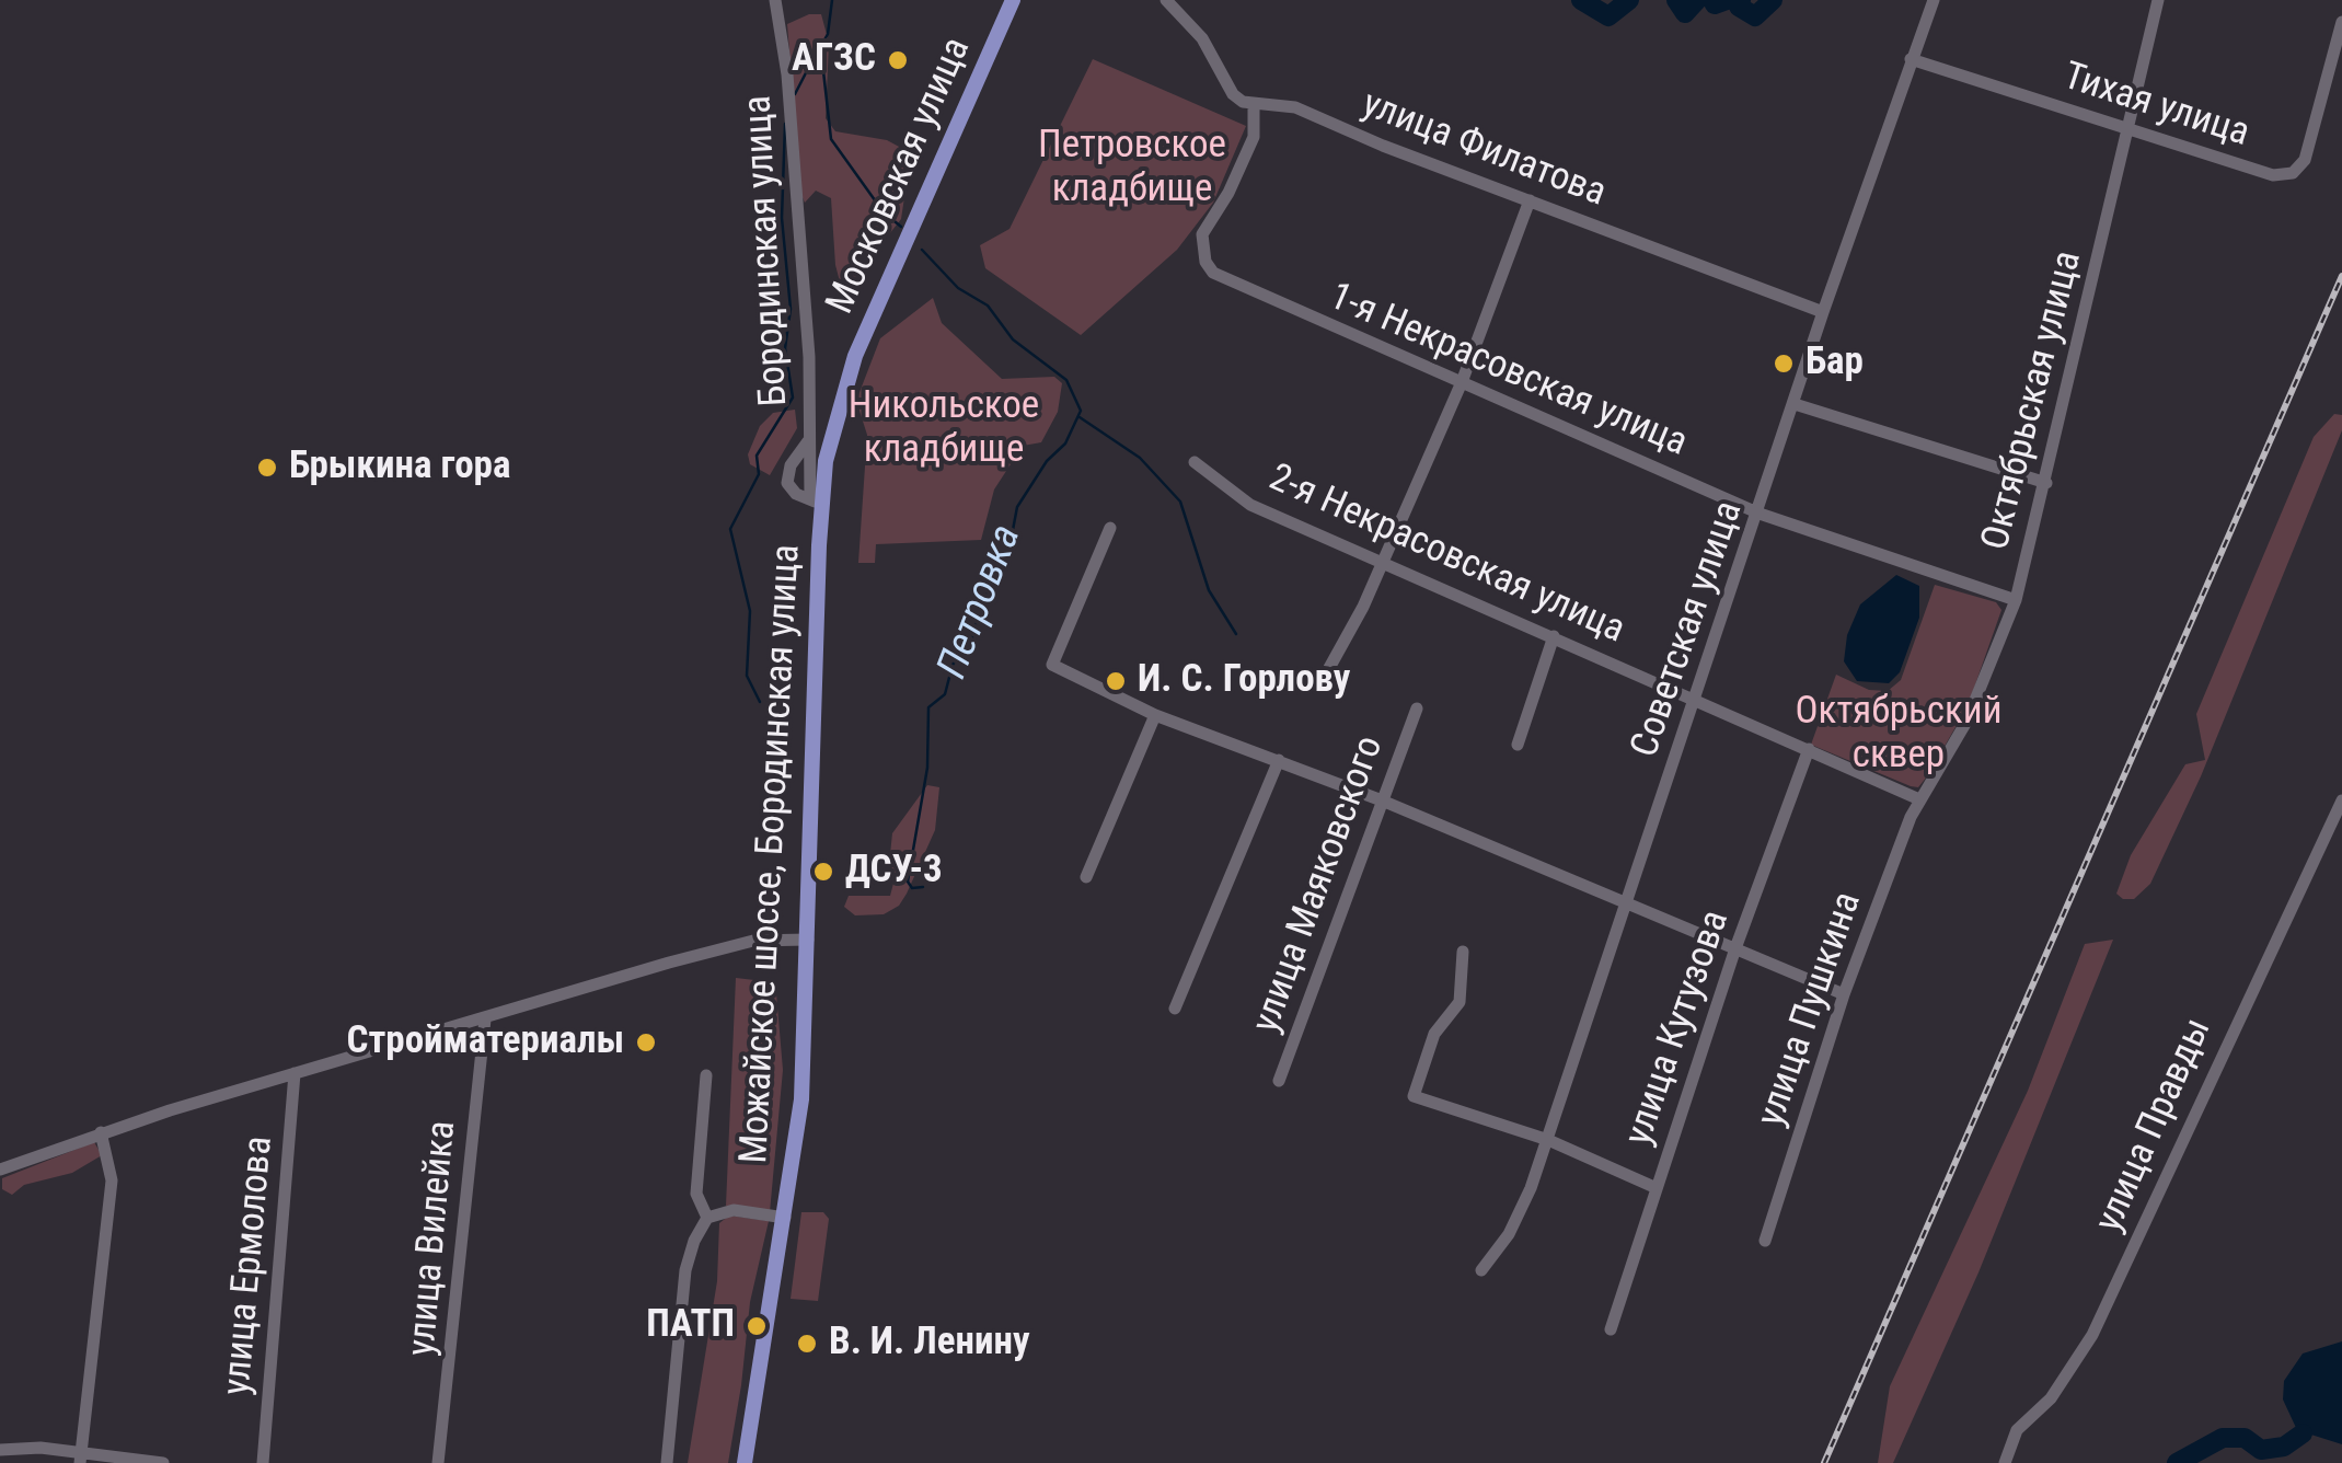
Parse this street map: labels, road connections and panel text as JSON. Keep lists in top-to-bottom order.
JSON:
{
  "streets": {
    "main road": ["Московская улица", "Можайское шоссе, Бородинская улица"],
    "street": [
      "Тихая улица",
      "улица Филатова",
      "Бородинская улица",
      "1-я Некрасовская улица",
      "Октябрьская улица",
      "2-я Некрасовская улица",
      "Советская улица",
      "улица Маяковского",
      "улица Пушкина",
      "улица Кутузова",
      "улица Правды",
      "улица Вилейка",
      "улица Ермолова"
    ]
  },
  "crossings": [
    ["Тихая улица", "Октябрьская улица"],
    ["Тихая улица", "Советская улица"],
    ["улица Филатова", "1-я Некрасовская улица"],
    ["улица Филатова", "Советская улица"],
    ["Московская улица", "Можайское шоссе, Бородинская улица"],
    ["Бородинская улица", "Можайское шоссе, Бородинская улица"],
    ["1-я Некрасовская улица", "Октябрьская улица"],
    ["1-я Некрасовская улица", "Советская улица"],
    ["Октябрьская улица", "2-я Некрасовская улица"],
    ["Октябрьская улица", "улица Пушкина"],
    ["2-я Некрасовская улица", "Советская улица"],
    ["2-я Некрасовская улица", "улица Пушкина"],
    ["2-я Некрасовская улица", "улица Кутузова"]
  ],
  "water": ["Петровка"],
  "parks": ["Петровское кладбище", "Никольское кладбище", "Октябрьский сквер"],
  "places": [
    "АГЗС",
    "Бар",
    "Брыкина гора",
    "И. С. Горлову",
    "ДСУ-3",
    "Стройматериалы",
    "ПАТП",
    "В. И. Ленину"
  ]
}
